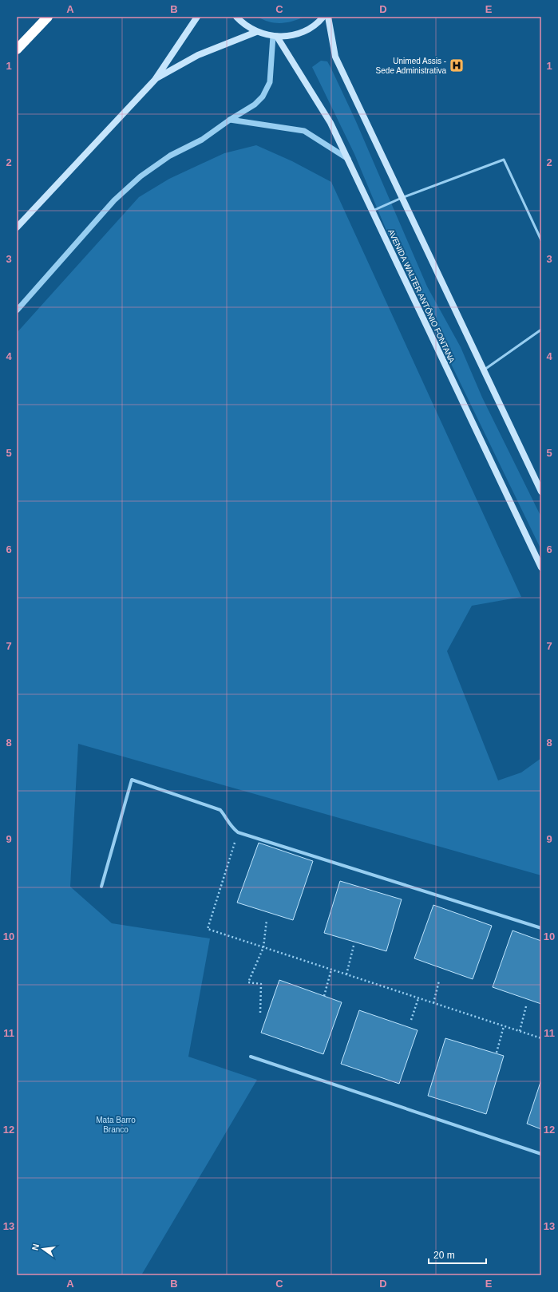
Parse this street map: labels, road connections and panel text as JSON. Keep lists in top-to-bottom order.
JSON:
{
  "streets": {
    "main road": ["AVENIDA WALTER ANTÔNIO FONTANA"]
  },
  "parks": ["Mata Barro Branco"],
  "places": {
    "hospital": ["Unimed Assis - Sede Administrativa"]
  },
  "scale_bar": "20 m",
  "north": "left",
  "grid": {
    "columns": [
      "A",
      "B",
      "C",
      "D",
      "E"
    ],
    "rows": [
      "1",
      "2",
      "3",
      "4",
      "5",
      "6",
      "7",
      "8",
      "9",
      "10",
      "11",
      "12",
      "13"
    ]
  }
}
